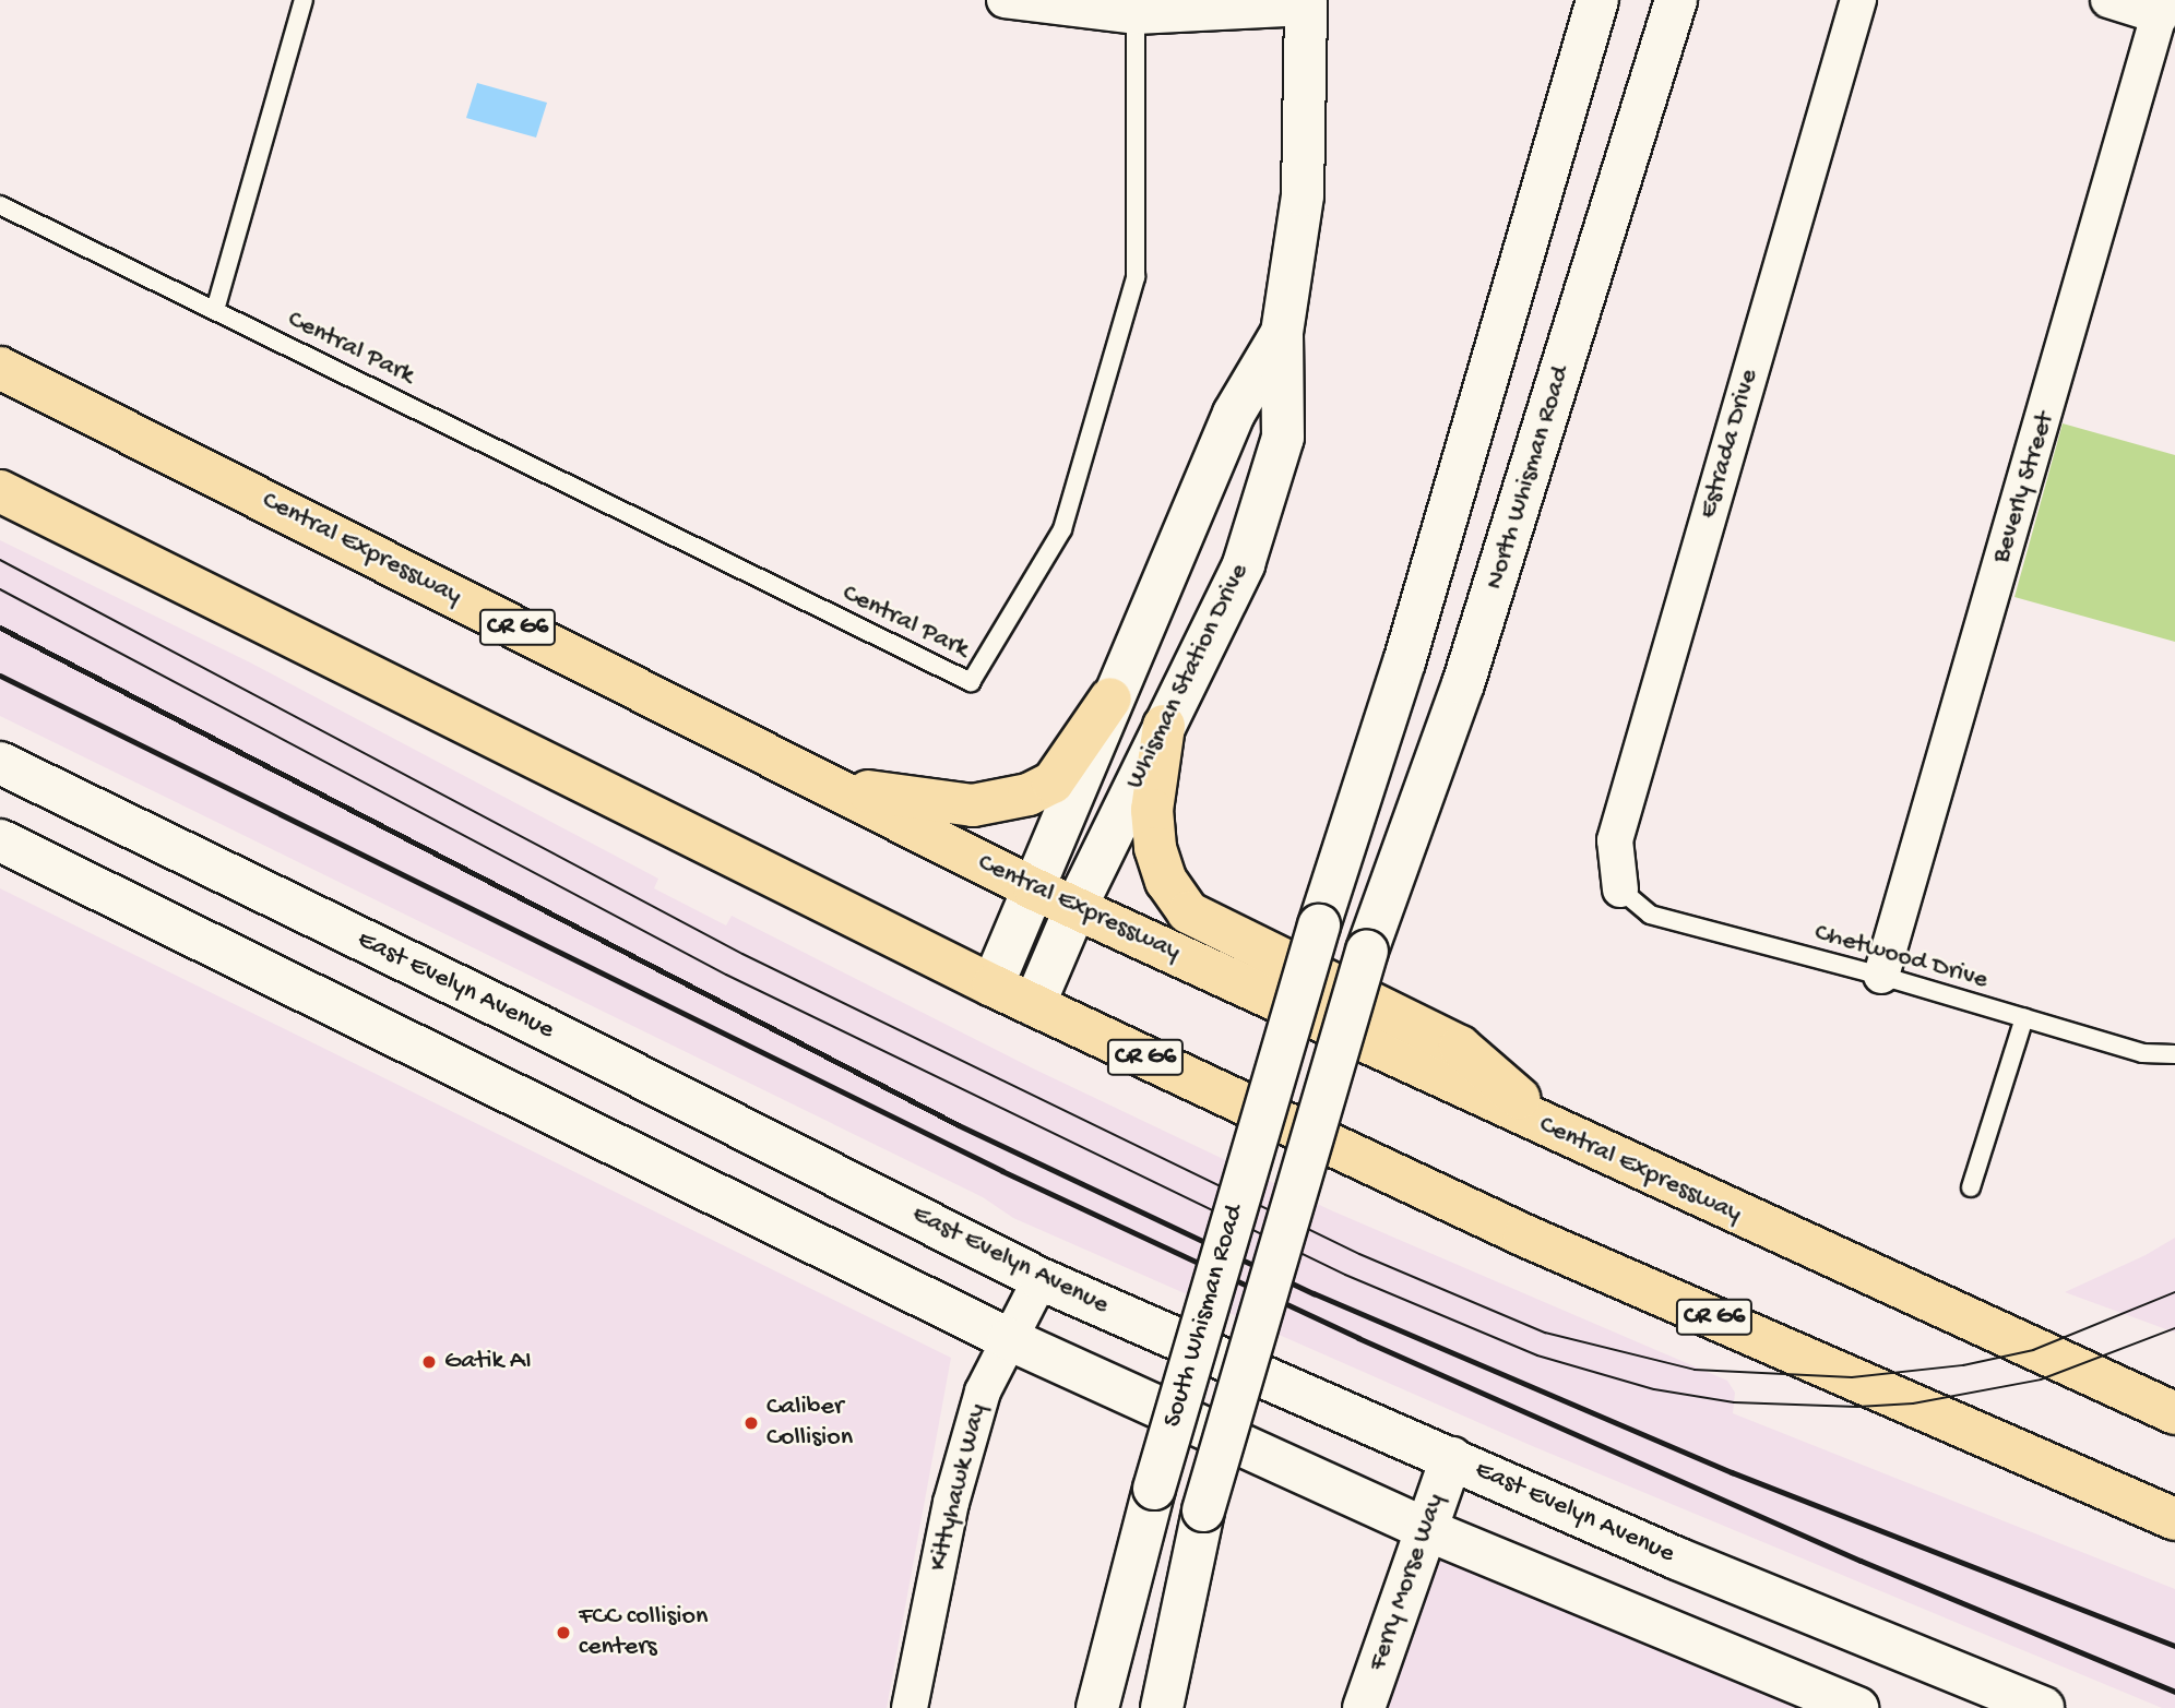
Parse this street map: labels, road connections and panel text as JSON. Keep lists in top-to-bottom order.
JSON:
{
  "streets": {
    "highway": ["Central Expressway", "CR G6"],
    "main road": [
      "North Whisman Road",
      "Whisman Station Drive",
      "East Evelyn Avenue",
      "South Whisman Road",
      "Ferry Morse Way"
    ],
    "street": ["Estrada Drive", "Beverly Street", "Kittyhawk Way"],
    "lane": ["Central Park", "Chetwood Drive"]
  },
  "crossings": [
    ["Estrada Drive", "Chetwood Drive"],
    ["North Whisman Road", "South Whisman Road"],
    ["Beverly Street", "Chetwood Drive"],
    ["Central Expressway", "Whisman Station Drive"],
    ["CR G6", "Whisman Station Drive"],
    ["East Evelyn Avenue", "Kittyhawk Way"],
    ["East Evelyn Avenue", "Ferry Morse Way"]
  ],
  "places": ["Gatik AI", "Caliber Collision", "FCC collision centers"]
}
